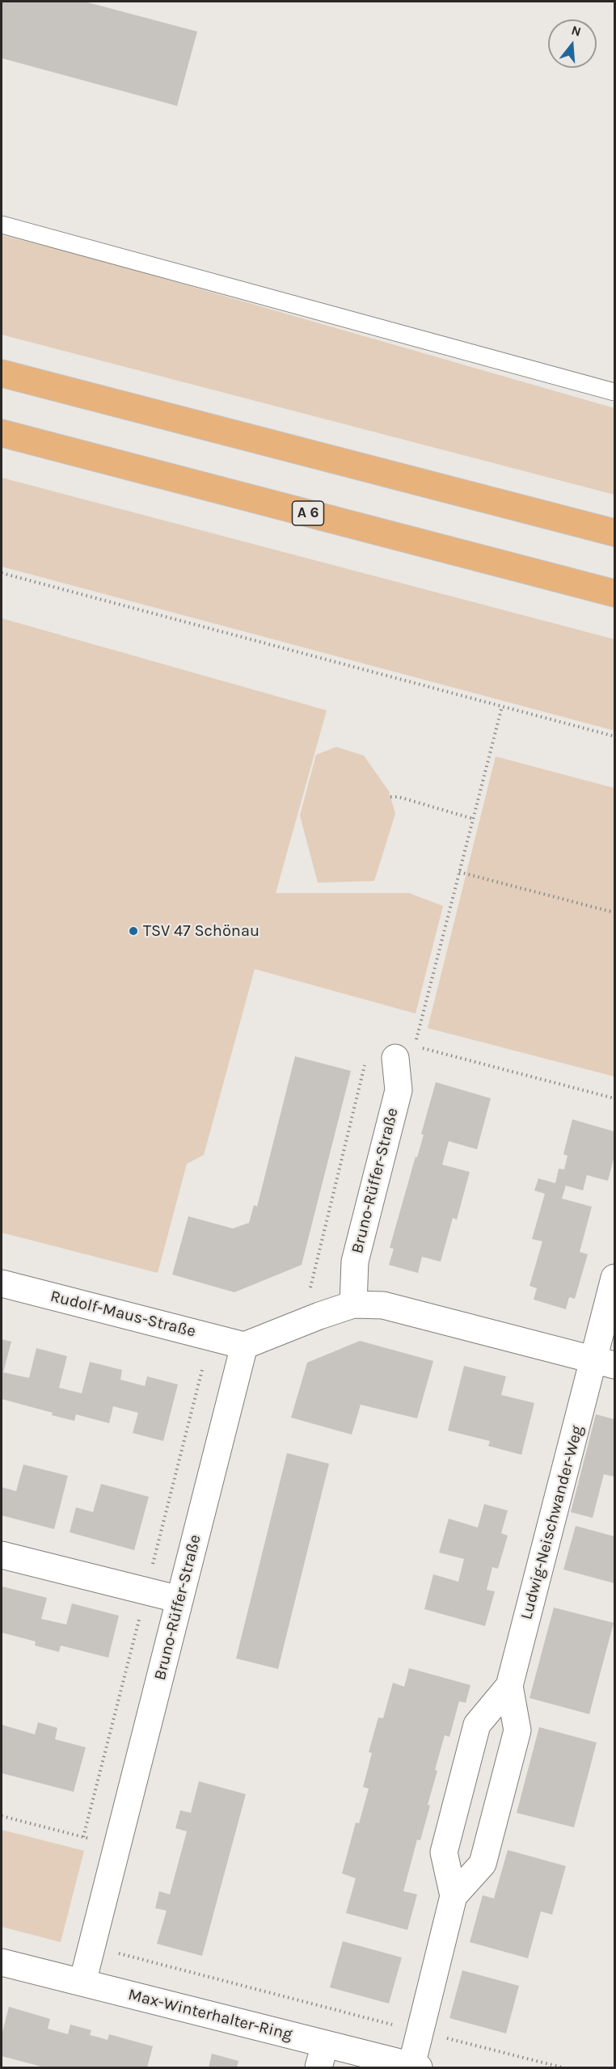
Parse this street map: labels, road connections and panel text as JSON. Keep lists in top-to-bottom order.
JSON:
{
  "streets": {
    "highway": ["A 6"],
    "street": [
      "Bruno-Rüffer-Straße",
      "Rudolf-Maus-Straße",
      "Ludwig-Neischwander-Weg",
      "Max-Winterhalter-Ring"
    ]
  },
  "crossings": [
    ["Bruno-Rüffer-Straße", "Rudolf-Maus-Straße"],
    ["Bruno-Rüffer-Straße", "Max-Winterhalter-Ring"],
    ["Ludwig-Neischwander-Weg", "Max-Winterhalter-Ring"]
  ],
  "places": ["TSV 47 Schönau"],
  "north": "top"
}
